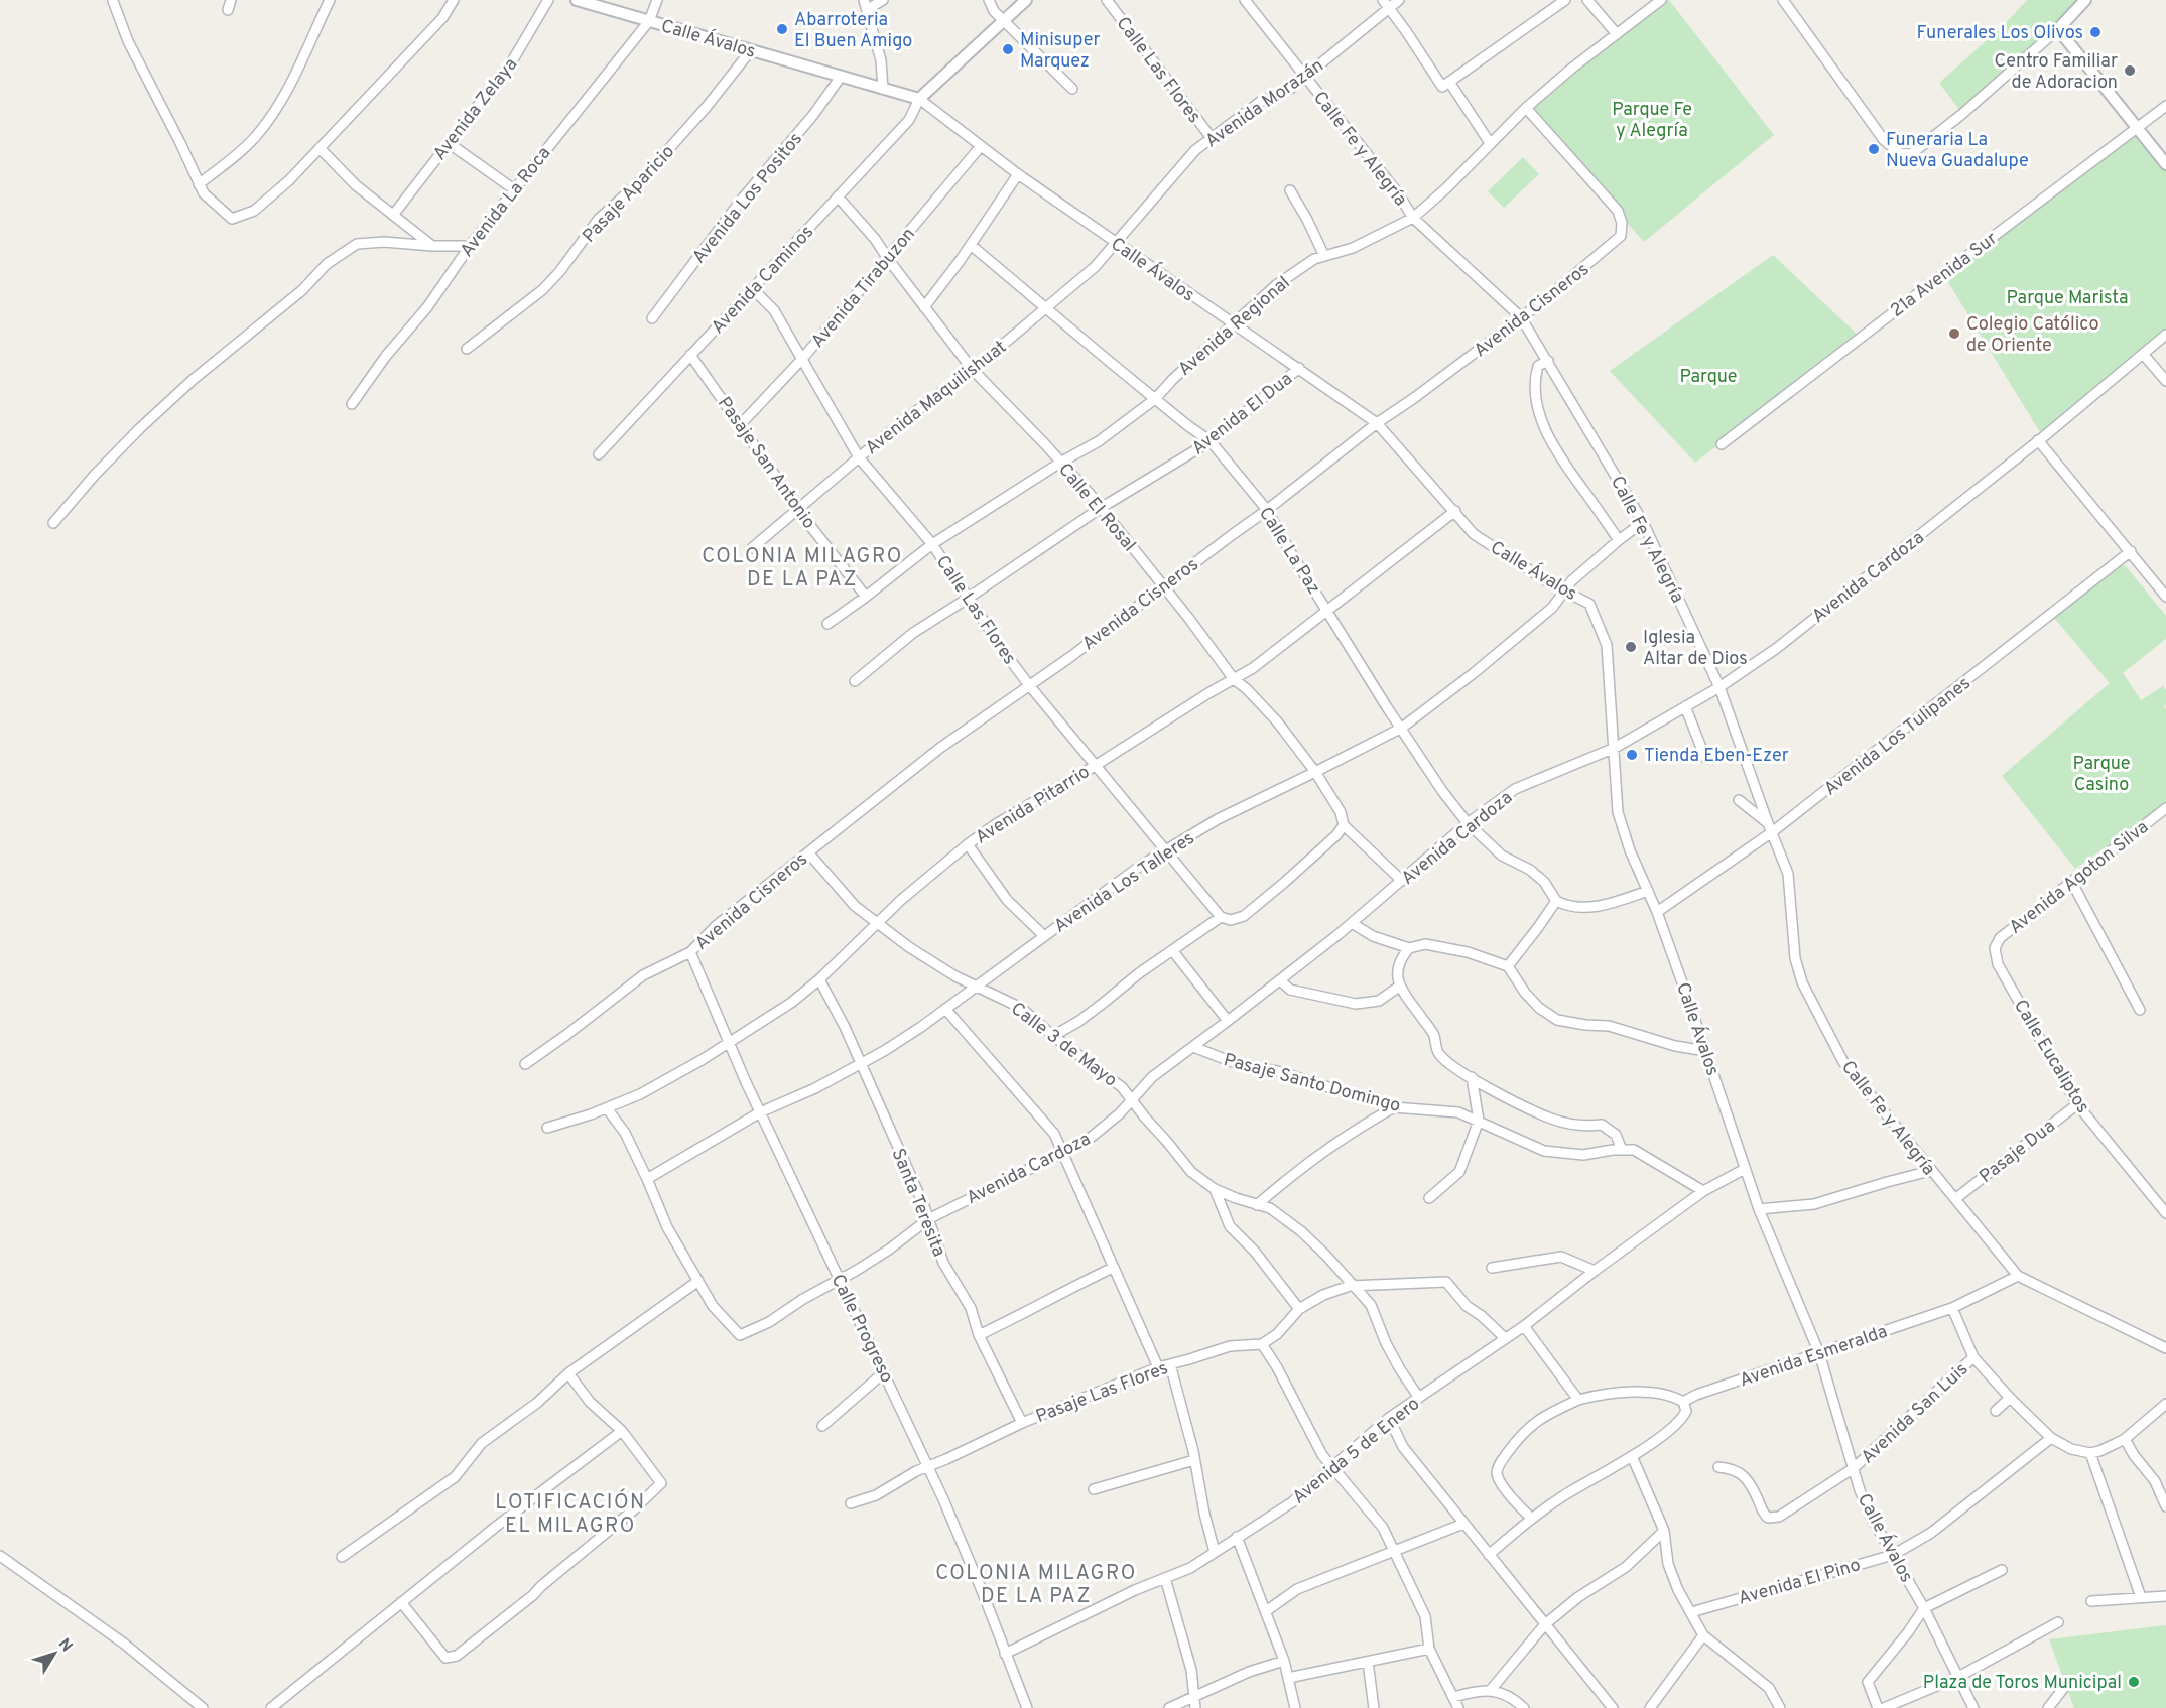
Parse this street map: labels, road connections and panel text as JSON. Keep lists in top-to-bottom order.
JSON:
{
  "streets": {
    "street": [
      "Calle Ávalos",
      "Calle Las Flores",
      "Avenida Morazán",
      "Avenida Zelaya",
      "Calle Fe y Alegría",
      "Pasaje Aparicio",
      "Avenida Los Positos",
      "Avenida La Roca",
      "21a Avenida Sur",
      "Avenida Caminos",
      "Avenida Tirabuzon",
      "Avenida Cisneros",
      "Avenida Regional",
      "Avenida Maquilishuat",
      "Avenida El Dua",
      "Pasaje San Antonio",
      "Calle El Rosal",
      "Calle La Paz",
      "Avenida Cardoza",
      "Avenida Los Tulipanes",
      "Avenida Pitarrio",
      "Avenida Agoton Silva",
      "Avenida Los Talleres",
      "Calle 3 de Mayo",
      "Calle Eucaliptos",
      "Pasaje Santo Domingo",
      "Pasaje Dua",
      "Santa Teresita",
      "Calle Progreso",
      "Avenida Esmeralda",
      "Pasaje Las Flores",
      "Avenida San Luis",
      "Avenida 5 de Enero",
      "Avenida El Pino"
    ]
  },
  "crossings": [
    ["Calle Ávalos", "Avenida Morazán"],
    ["Calle Ávalos", "Pasaje Aparicio"],
    ["Calle Ávalos", "Avenida Los Positos"],
    ["Calle Ávalos", "Avenida La Roca"],
    ["Calle Ávalos", "Avenida Caminos"],
    ["Calle Ávalos", "Avenida Tirabuzon"],
    ["Calle Ávalos", "Avenida Cisneros"],
    ["Calle Ávalos", "Avenida Regional"],
    ["Calle Ávalos", "Avenida Maquilishuat"],
    ["Calle Ávalos", "Avenida El Dua"],
    ["Calle Ávalos", "Avenida Cardoza"],
    ["Calle Ávalos", "Avenida Los Tulipanes"],
    ["Calle Ávalos", "Avenida Pitarrio"],
    ["Calle Ávalos", "Avenida Los Talleres"],
    ["Calle Ávalos", "Avenida Esmeralda"],
    ["Calle Ávalos", "Avenida San Luis"],
    ["Calle Ávalos", "Avenida 5 de Enero"],
    ["Calle Ávalos", "Avenida El Pino"],
    ["Calle Las Flores", "Avenida Morazán"],
    ["Calle Las Flores", "Avenida Caminos"],
    ["Calle Las Flores", "Avenida Tirabuzon"],
    ["Calle Las Flores", "Avenida Cisneros"],
    ["Calle Las Flores", "Avenida Regional"],
    ["Calle Las Flores", "Avenida Maquilishuat"],
    ["Calle Las Flores", "Avenida El Dua"],
    ["Calle Las Flores", "Avenida Pitarrio"],
    ["Calle Las Flores", "Avenida Los Talleres"],
    ["Avenida Morazán", "Calle Fe y Alegría"],
    ["Avenida Morazán", "Avenida Maquilishuat"],
    ["Calle Fe y Alegría", "Avenida Cisneros"],
    ["Calle Fe y Alegría", "Avenida Regional"],
    ["Calle Fe y Alegría", "Avenida Cardoza"],
    ["Calle Fe y Alegría", "Avenida Los Tulipanes"],
    ["Calle Fe y Alegría", "Avenida Los Talleres"],
    ["Calle Fe y Alegría", "Pasaje Dua"],
    ["Calle Fe y Alegría", "Avenida Esmeralda"],
    ["Avenida Caminos", "Pasaje San Antonio"],
    ["Avenida Caminos", "Calle El Rosal"],
    ["Avenida Tirabuzon", "Pasaje San Antonio"],
    ["Avenida Tirabuzon", "Calle El Rosal"],
    ["Avenida Cisneros", "Avenida Regional"],
    ["Avenida Cisneros", "Calle El Rosal"],
    ["Avenida Cisneros", "Calle La Paz"],
    ["Avenida Cisneros", "Calle 3 de Mayo"],
    ["Avenida Cisneros", "Calle Progreso"],
    ["Avenida Regional", "Pasaje San Antonio"],
    ["Avenida Regional", "Calle El Rosal"],
    ["Avenida Regional", "Calle La Paz"],
    ["Avenida Maquilishuat", "Pasaje San Antonio"],
    ["Avenida Maquilishuat", "Calle El Rosal"],
    ["Avenida Maquilishuat", "Calle La Paz"],
    ["Avenida El Dua", "Calle El Rosal"],
    ["Avenida El Dua", "Calle La Paz"],
    ["Calle El Rosal", "Avenida Pitarrio"],
    ["Calle El Rosal", "Avenida Los Talleres"],
    ["Calle La Paz", "Avenida Cardoza"],
    ["Calle La Paz", "Avenida Pitarrio"],
    ["Calle La Paz", "Avenida Los Talleres"],
    ["Avenida Cardoza", "Calle 3 de Mayo"],
    ["Avenida Cardoza", "Pasaje Santo Domingo"],
    ["Avenida Cardoza", "Santa Teresita"],
    ["Avenida Cardoza", "Calle Progreso"],
    ["Avenida Pitarrio", "Calle 3 de Mayo"],
    ["Avenida Pitarrio", "Santa Teresita"],
    ["Avenida Pitarrio", "Calle Progreso"],
    ["Avenida Agoton Silva", "Calle Eucaliptos"],
    ["Avenida Los Talleres", "Calle 3 de Mayo"],
    ["Avenida Los Talleres", "Santa Teresita"],
    ["Avenida Los Talleres", "Calle Progreso"],
    ["Calle 3 de Mayo", "Avenida 5 de Enero"],
    ["Calle Eucaliptos", "Pasaje Dua"],
    ["Pasaje Santo Domingo", "Avenida 5 de Enero"],
    ["Santa Teresita", "Pasaje Las Flores"],
    ["Calle Progreso", "Pasaje Las Flores"],
    ["Calle Progreso", "Avenida 5 de Enero"]
  ],
  "districts": ["COLONIA MILAGRO DE LA PAZ", "LOTIFICACIÓN EL MILAGRO", "COLONIA MILAGRO DE LA PAZ"],
  "parks": [
    "Parque Fe y Alegría",
    "Parque Marista",
    "Parque",
    "Parque Casino"
  ],
  "places": [
    "Abarroteria El Buen Amigo",
    "Funerales Los Olivos",
    "Minisuper Marquez",
    "Centro Familiar de Adoracion",
    "Funeraria La Nueva Guadalupe",
    "Colegio Católico de Oriente",
    "Iglesia Altar de Dios",
    "Tienda Eben-Ezer",
    "Plaza de Toros Municipal"
  ],
  "north": "top right"
}
